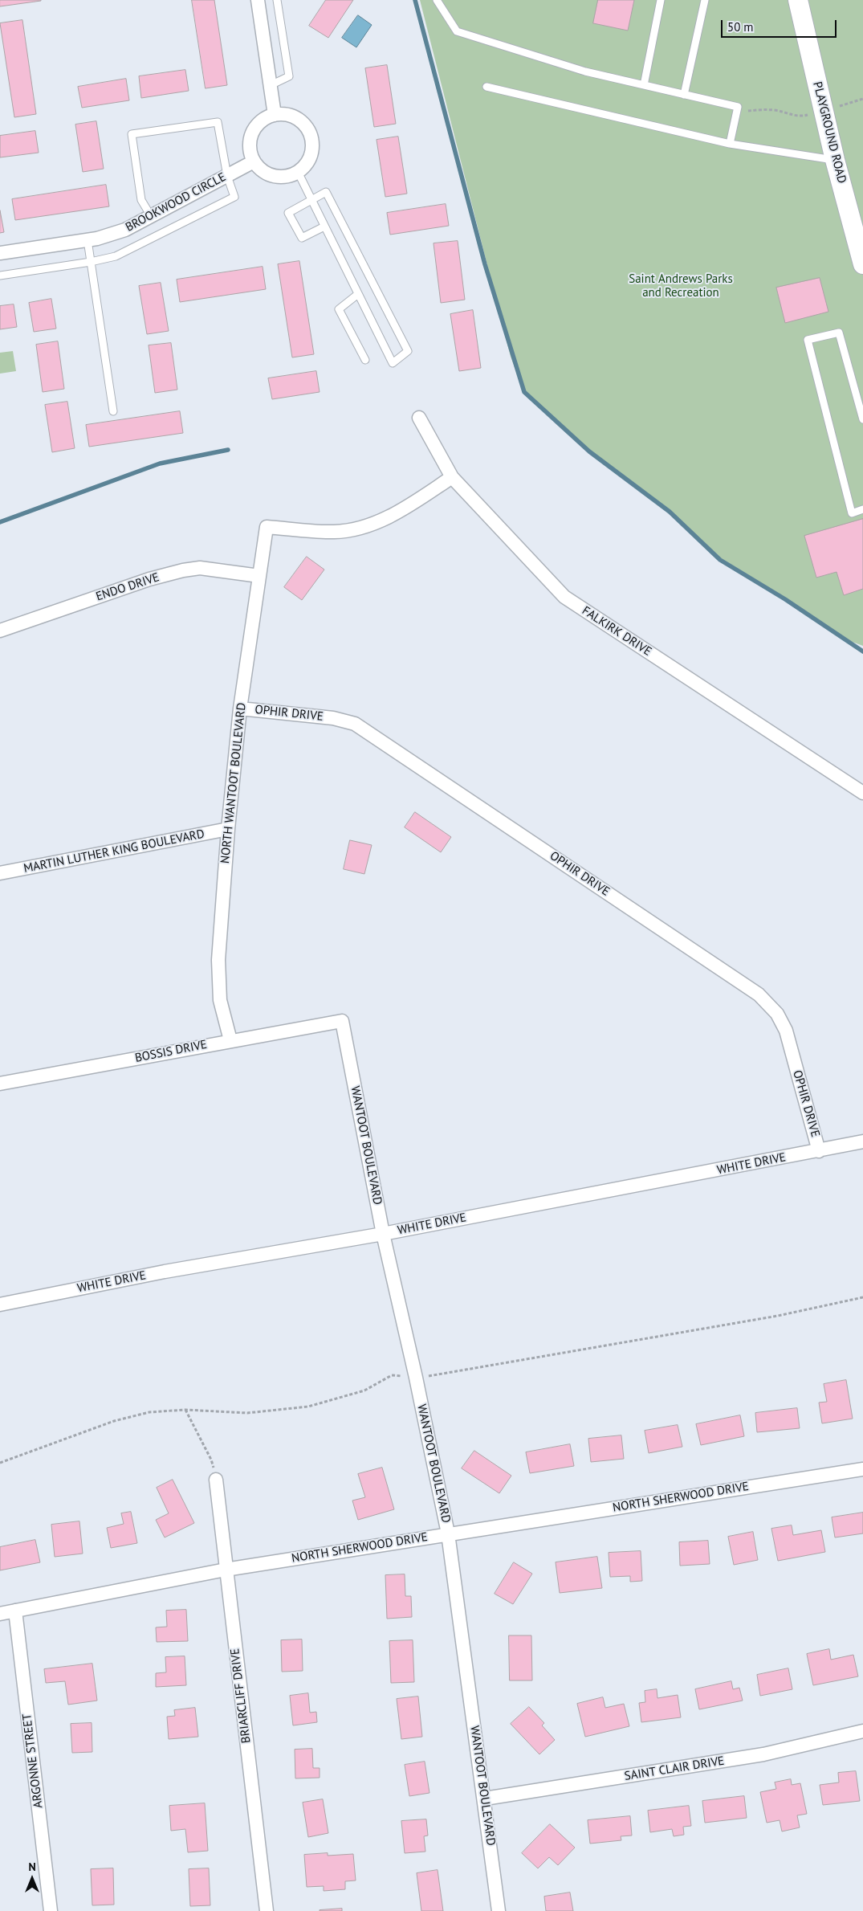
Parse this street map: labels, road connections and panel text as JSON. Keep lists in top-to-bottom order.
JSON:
{
  "streets": {
    "main road": ["PLAYGROUND ROAD"],
    "street": [
      "BROOKWOOD CIRCLE",
      "ENDO DRIVE",
      "FALKIRK DRIVE",
      "OPHIR DRIVE",
      "NORTH WANTOOT BOULEVARD",
      "MARTIN LUTHER KING BOULEVARD",
      "BOSSIS DRIVE",
      "WANTOOT BOULEVARD",
      "WHITE DRIVE",
      "NORTH SHERWOOD DRIVE",
      "BRIARCLIFF DRIVE",
      "ARGONNE STREET",
      "SAINT CLAIR DRIVE"
    ]
  },
  "crossings": [
    ["ENDO DRIVE", "NORTH WANTOOT BOULEVARD"],
    ["FALKIRK DRIVE", "NORTH WANTOOT BOULEVARD"],
    ["OPHIR DRIVE", "NORTH WANTOOT BOULEVARD"],
    ["OPHIR DRIVE", "WHITE DRIVE"],
    ["NORTH WANTOOT BOULEVARD", "MARTIN LUTHER KING BOULEVARD"],
    ["NORTH WANTOOT BOULEVARD", "BOSSIS DRIVE"],
    ["BOSSIS DRIVE", "WANTOOT BOULEVARD"],
    ["WANTOOT BOULEVARD", "WHITE DRIVE"],
    ["WANTOOT BOULEVARD", "NORTH SHERWOOD DRIVE"],
    ["WANTOOT BOULEVARD", "SAINT CLAIR DRIVE"],
    ["NORTH SHERWOOD DRIVE", "BRIARCLIFF DRIVE"],
    ["NORTH SHERWOOD DRIVE", "ARGONNE STREET"]
  ],
  "parks": ["Saint Andrews Parks and Recreation"],
  "scale_bar": "50 m",
  "north": "top"
}
